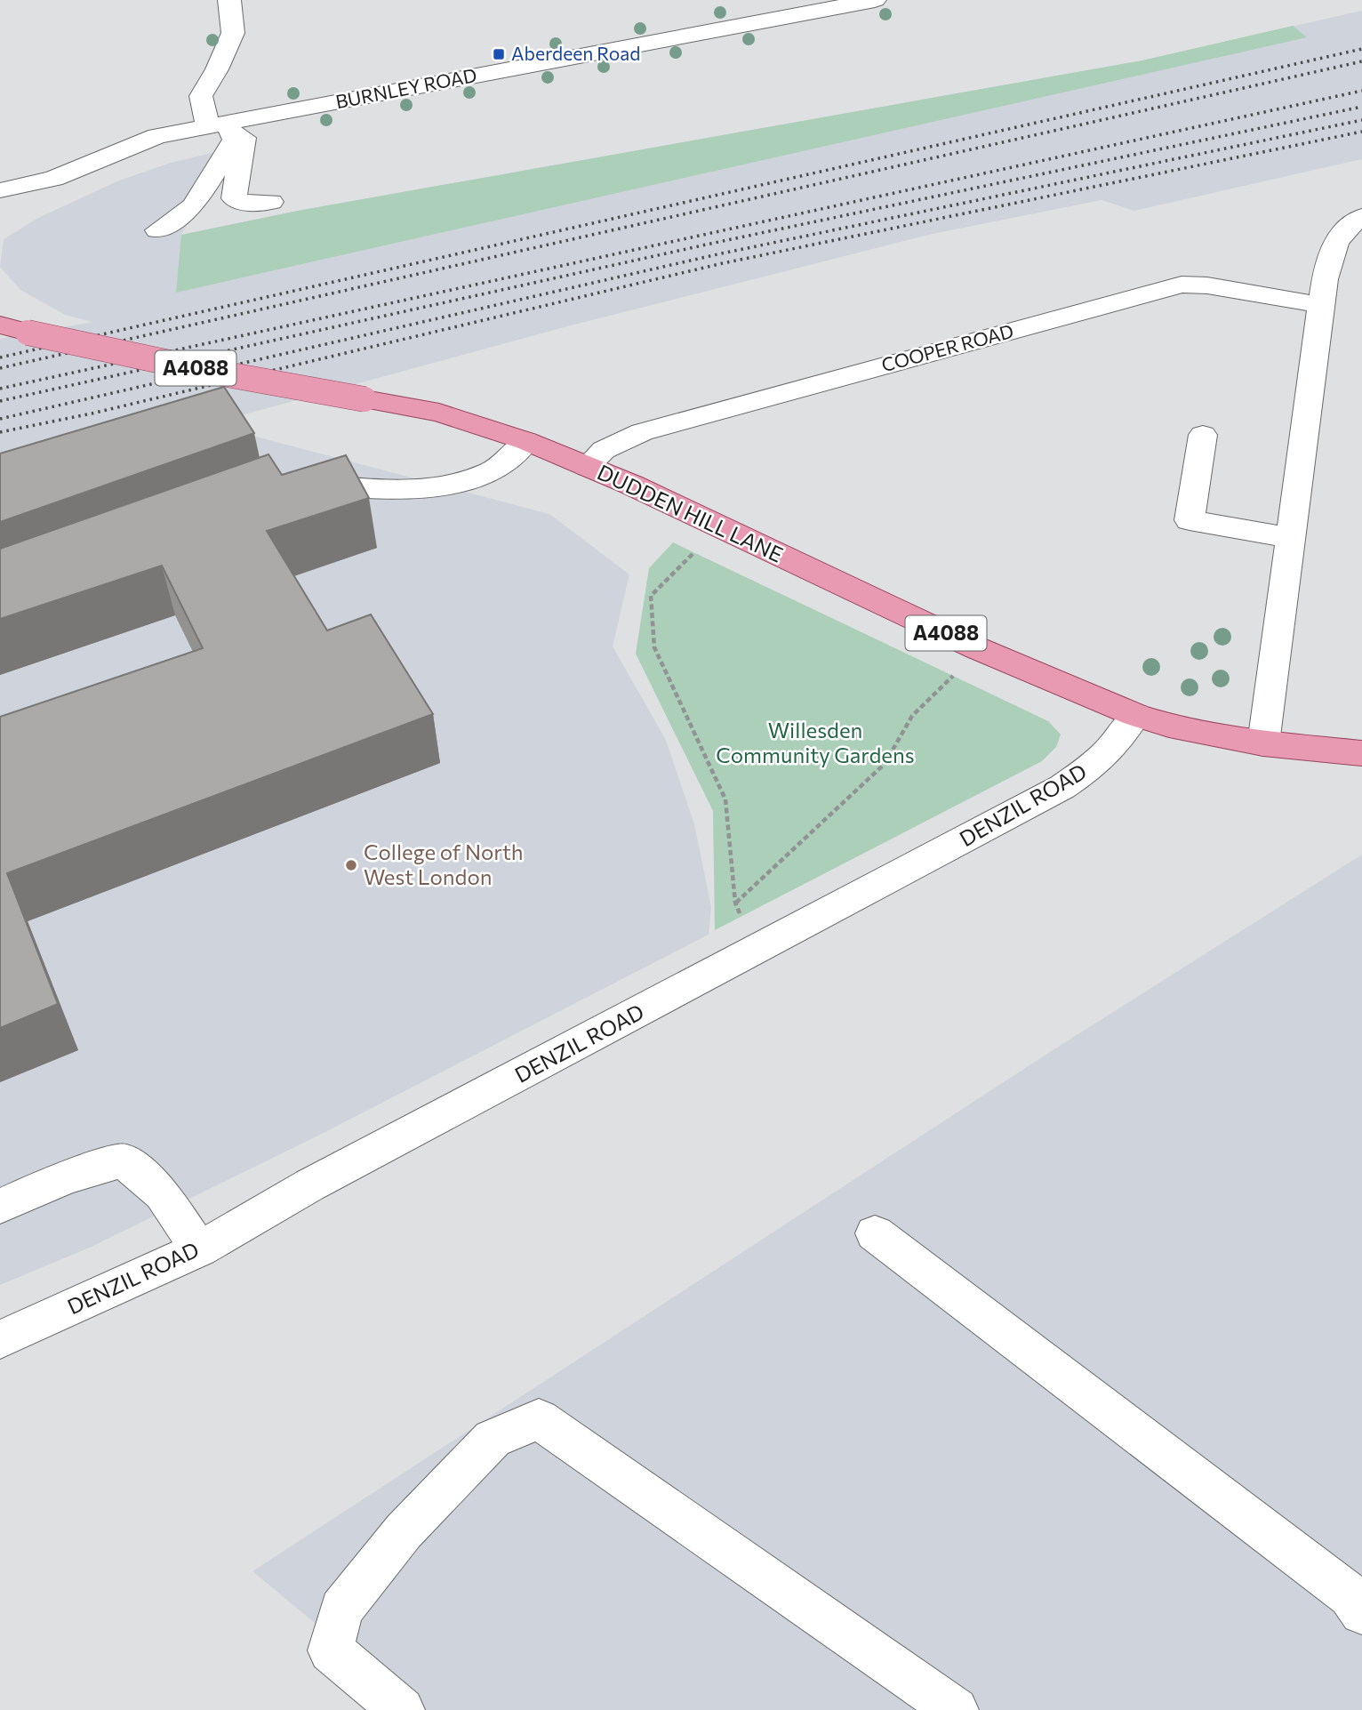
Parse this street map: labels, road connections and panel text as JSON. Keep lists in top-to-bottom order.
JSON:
{
  "streets": {
    "main road": ["A4088", "DUDDEN HILL LANE"],
    "street": ["BURNLEY ROAD", "COOPER ROAD", "DENZIL ROAD"]
  },
  "crossings": [
    ["COOPER ROAD", "DUDDEN HILL LANE"],
    ["DUDDEN HILL LANE", "DENZIL ROAD"]
  ],
  "parks": ["Willesden Community Gardens"],
  "places": {
    "transit": ["Aberdeen Road"],
    "other": ["College of North West London"]
  }
}
